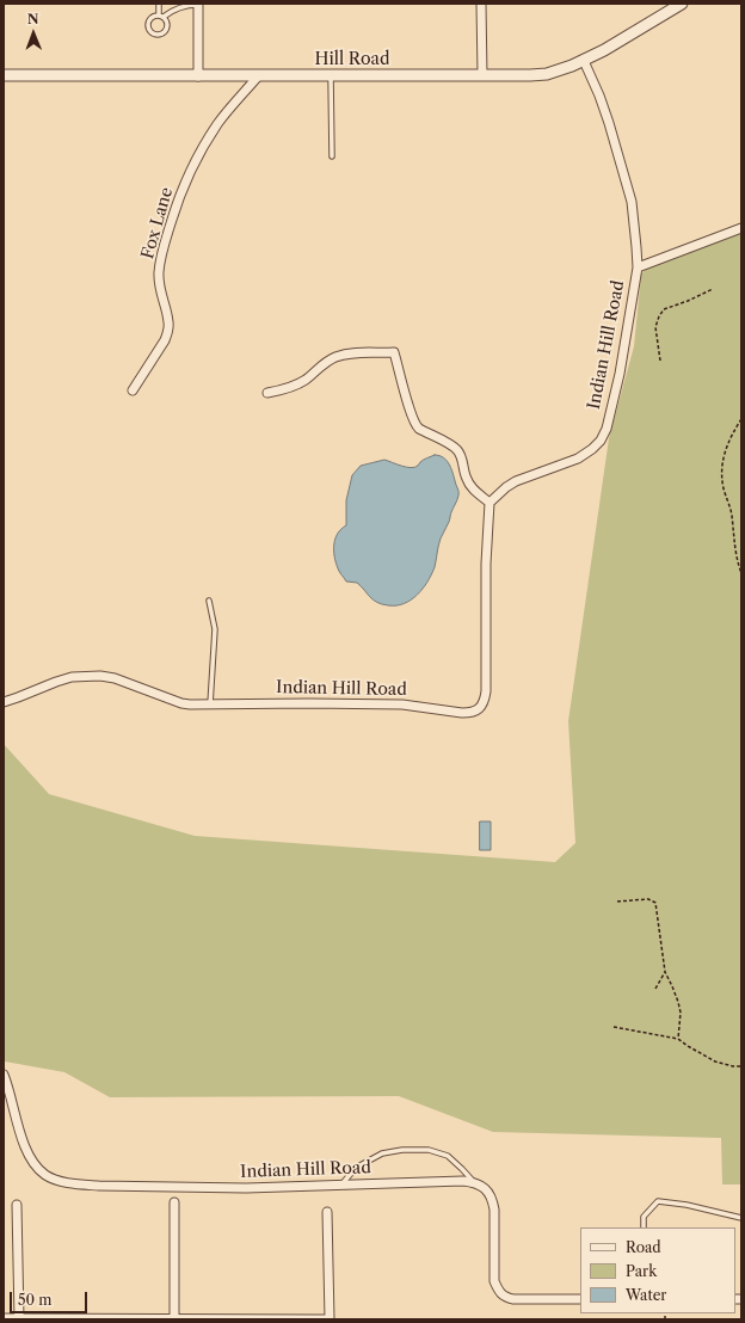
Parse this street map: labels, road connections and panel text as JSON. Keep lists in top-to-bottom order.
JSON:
{
  "streets": {
    "street": ["Hill Road", "Fox Lane", "Indian Hill Road"]
  },
  "crossings": [
    ["Hill Road", "Fox Lane"],
    ["Hill Road", "Indian Hill Road"]
  ],
  "legend": ["Road", "Park", "Water"],
  "scale_bar": "50 m",
  "north": "top"
}
